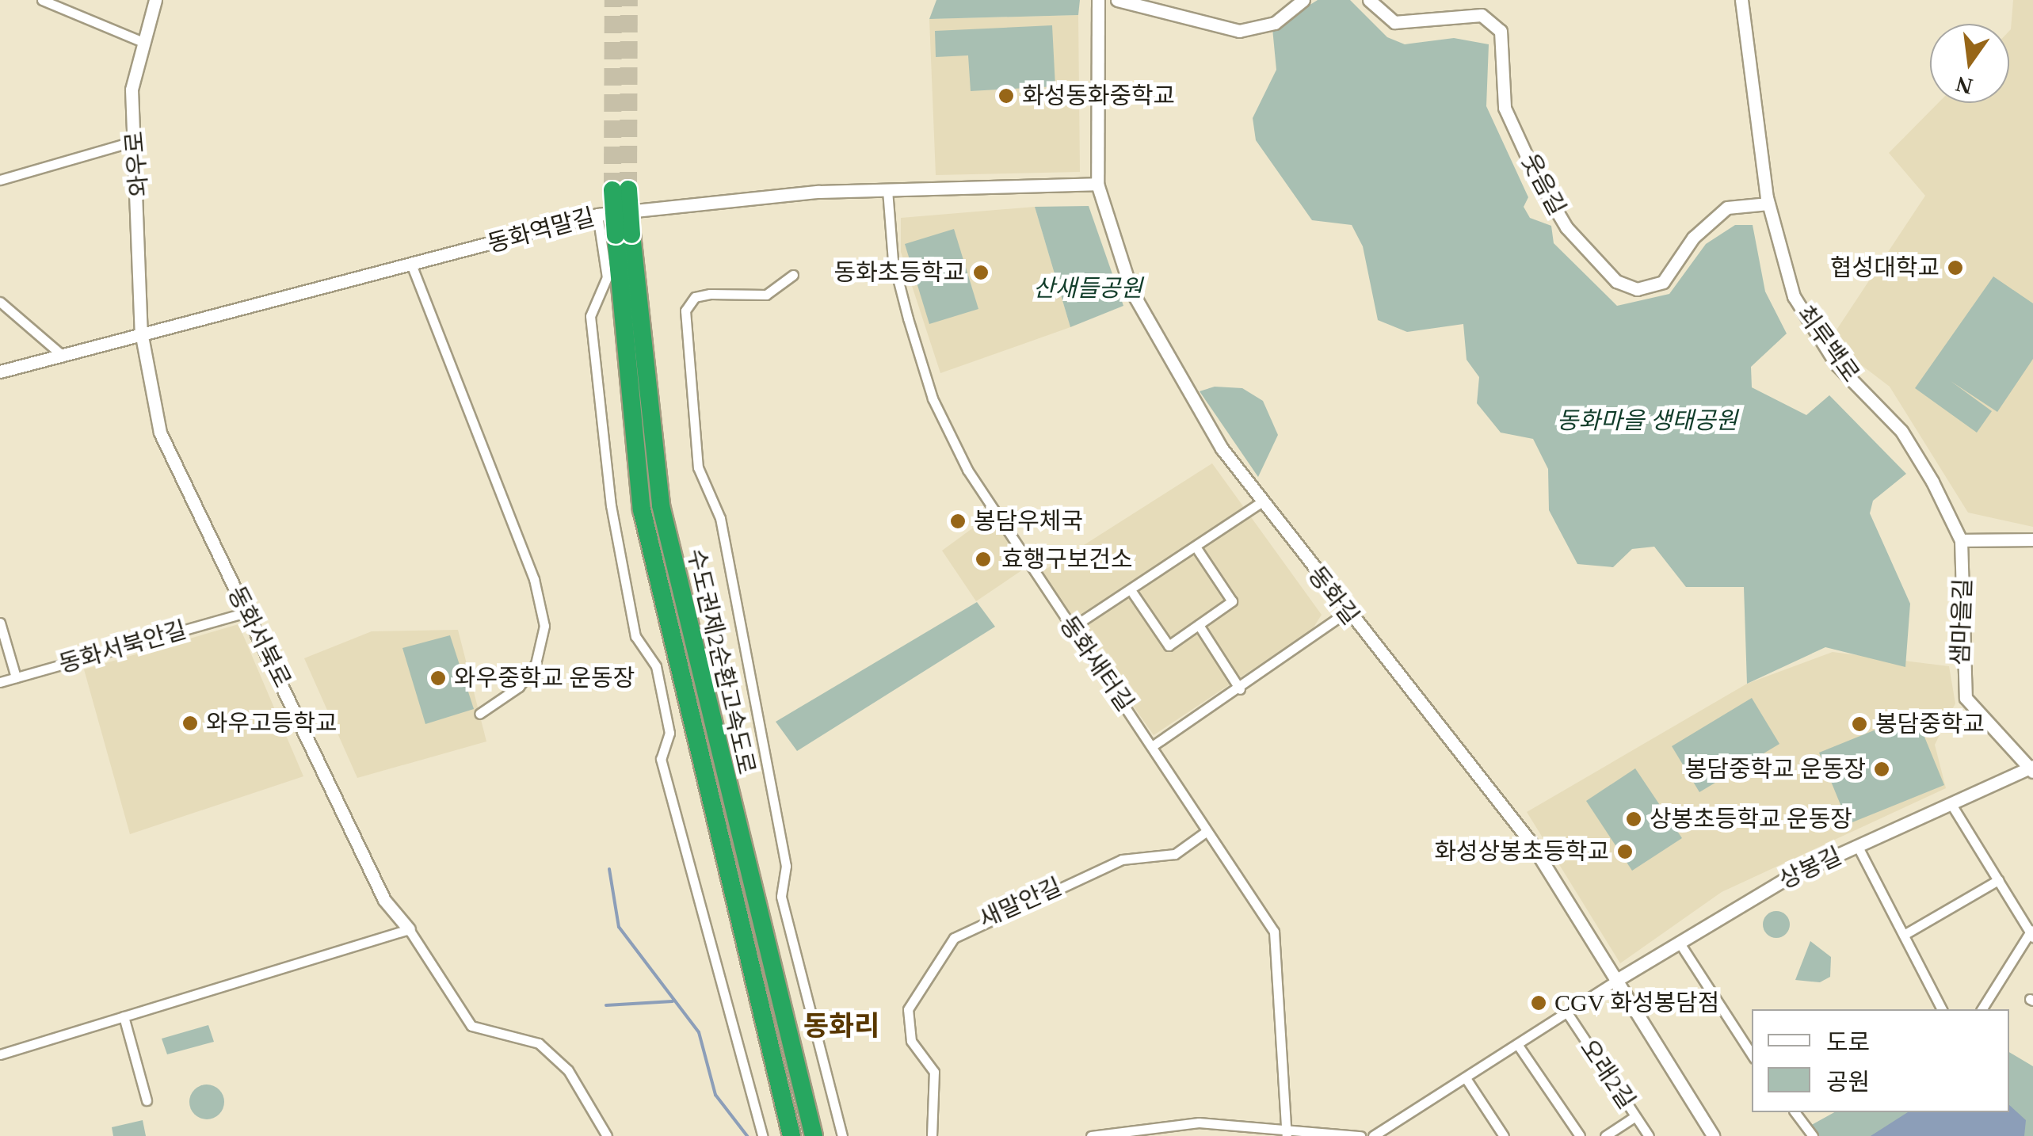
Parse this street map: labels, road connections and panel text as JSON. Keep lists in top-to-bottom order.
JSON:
{
  "streets": {
    "highway": ["수도권제2순환고속도로"],
    "street": [
      "와우로",
      "웃음길",
      "동화역말길",
      "최루백로",
      "동화길",
      "샘마을길",
      "동화서북로",
      "동화서북안길",
      "동화새터길",
      "상봉길",
      "새말안길",
      "오래2길"
    ]
  },
  "crossings": [
    ["와우로", "동화역말길"],
    ["와우로", "동화서북로"],
    ["웃음길", "최루백로"],
    ["동화역말길", "동화길"],
    ["동화역말길", "동화서북로"],
    ["동화역말길", "동화새터길"],
    ["최루백로", "샘마을길"],
    ["동화길", "상봉길"],
    ["샘마을길", "상봉길"],
    ["동화서북로", "동화서북안길"],
    ["동화새터길", "새말안길"],
    ["상봉길", "오래2길"]
  ],
  "districts": ["동화리"],
  "parks": ["산새들공원", "동화마을 생태공원"],
  "places": [
    "화성동화중학교",
    "협성대학교",
    "동화초등학교",
    "봉담우체국",
    "효행구보건소",
    "와우중학교 운동장",
    "와우고등학교",
    "봉담중학교",
    "봉담중학교 운동장",
    "상봉초등학교 운동장",
    "화성상봉초등학교",
    "CGV 화성봉담점"
  ],
  "legend": ["도로", "공원"],
  "north": "bottom"
}
